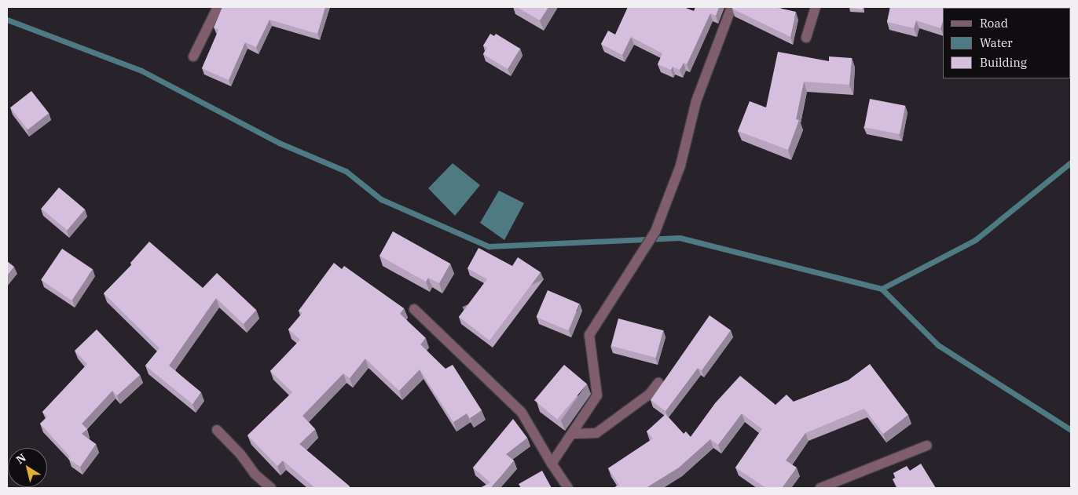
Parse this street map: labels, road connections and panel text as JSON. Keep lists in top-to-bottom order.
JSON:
{
  "legend": ["Road", "Water", "Building"],
  "north": "top left"
}
